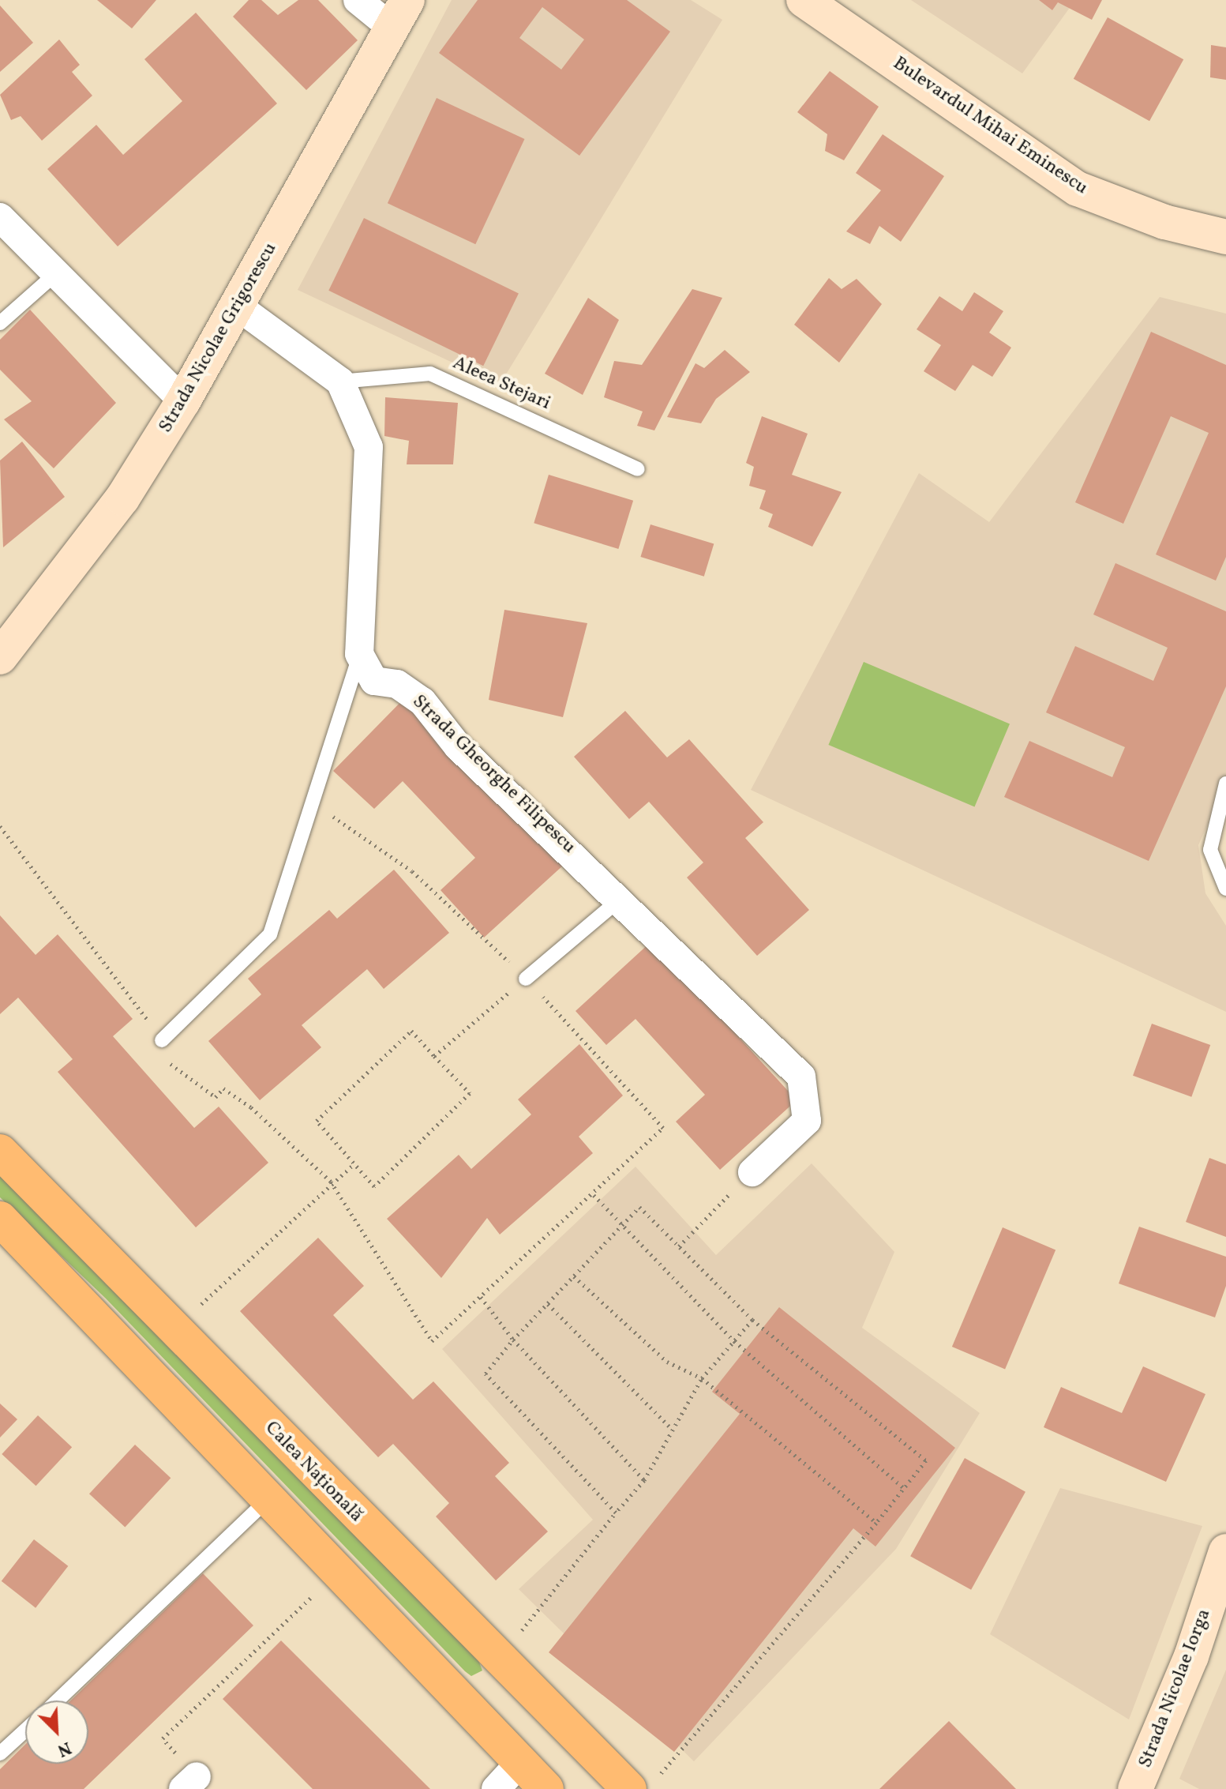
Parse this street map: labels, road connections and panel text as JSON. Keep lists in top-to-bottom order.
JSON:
{
  "streets": {
    "main road": ["Calea Națională"],
    "street": [
      "Bulevardul Mihai Eminescu",
      "Strada Nicolae Grigorescu",
      "Strada Gheorghe Filipescu",
      "Strada Nicolae Iorga"
    ],
    "lane": ["Aleea Stejari"]
  },
  "north": "bottom right"
}
